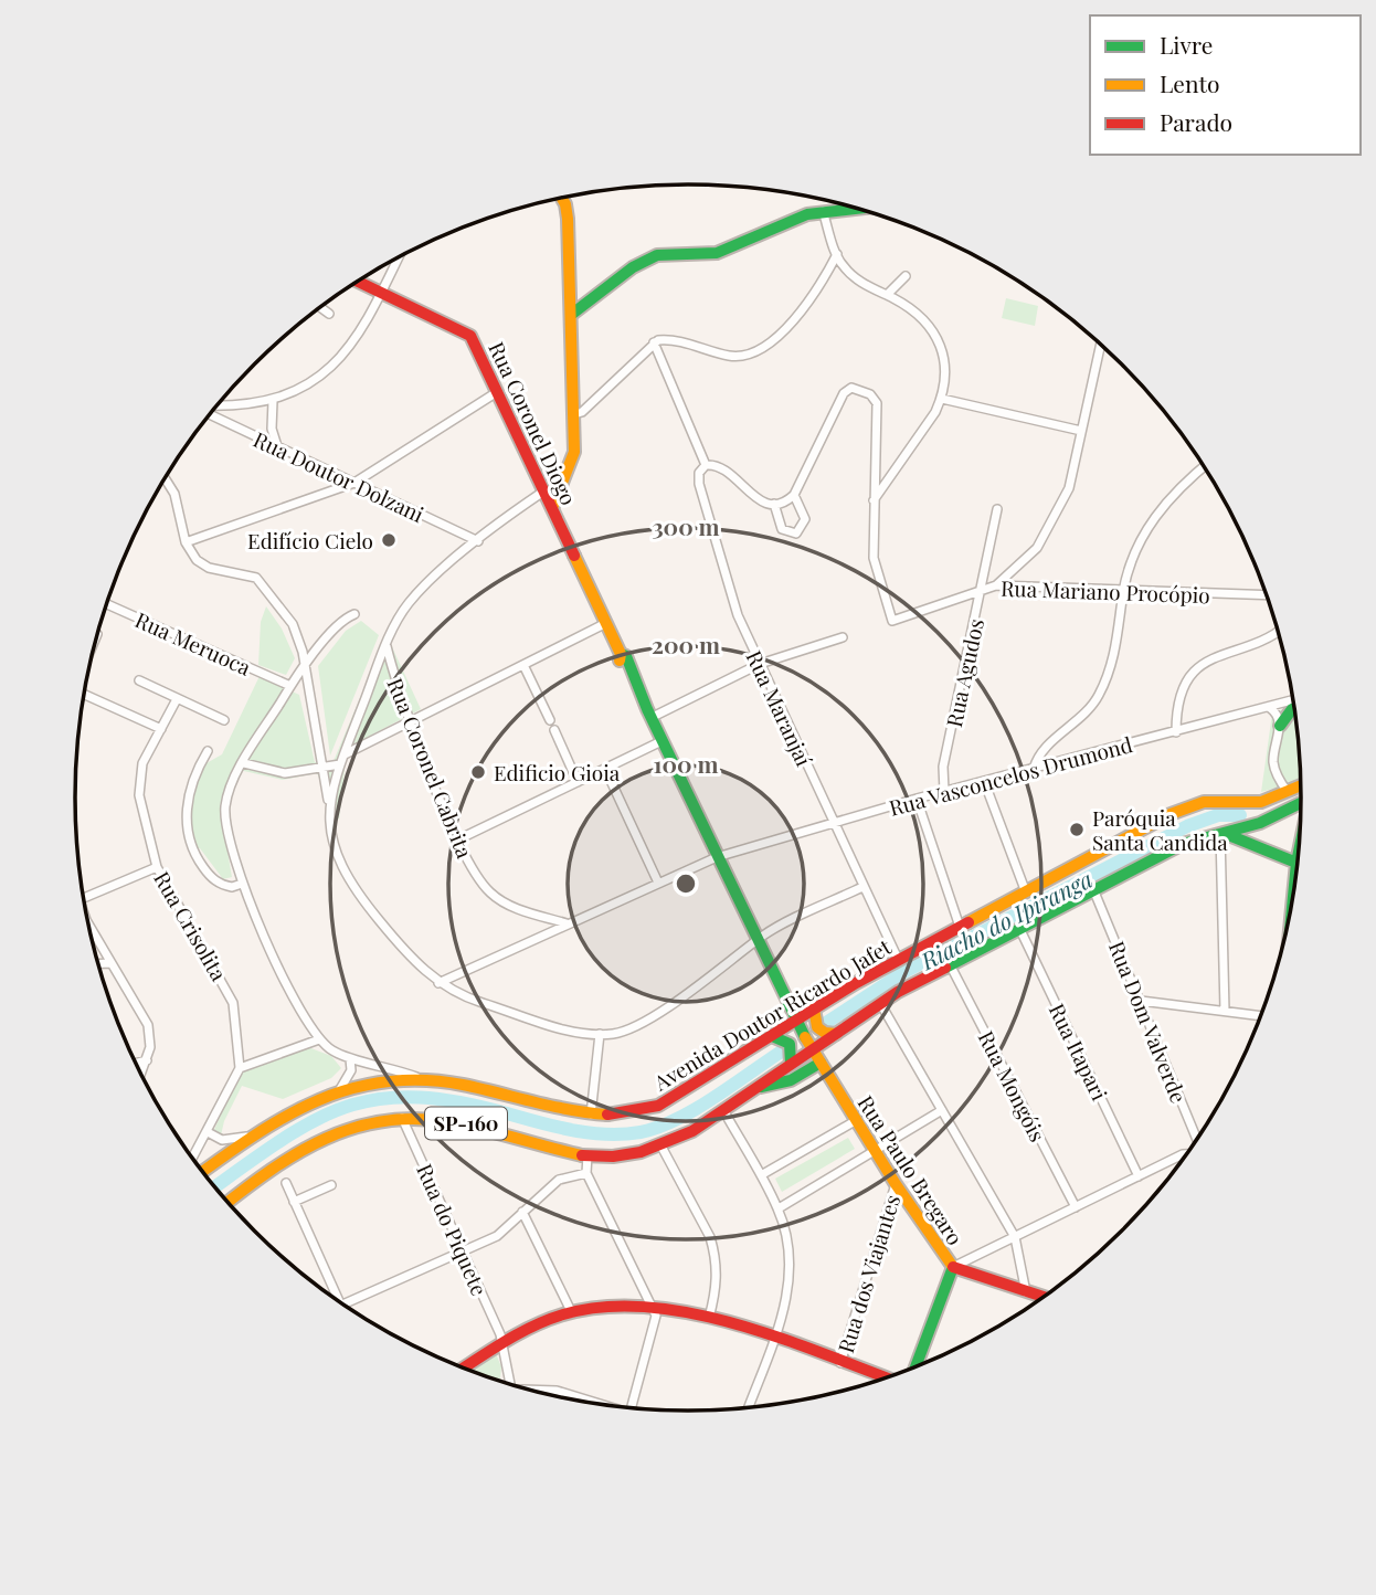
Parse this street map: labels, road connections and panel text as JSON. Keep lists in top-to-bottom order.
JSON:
{
  "streets": {
    "main road": [
      "Rua Coronel Diogo",
      "Avenida Doutor Ricardo Jafet",
      "SP-160",
      "Rua Paulo Bregaro"
    ],
    "street": [
      "Rua Doutor Dolzani",
      "Rua Mariano Procópio",
      "Rua Meruoca",
      "Rua Agudos",
      "Rua Maranjaí",
      "Rua Coronel Cabrita",
      "Rua Vasconcelos Drumond",
      "Rua Crisolita",
      "Rua Dom Valverde",
      "Rua Itapari",
      "Rua Mongóis",
      "Rua do Piquete",
      "Rua dos Viajantes"
    ]
  },
  "crossings": [
    ["Rua Coronel Diogo", "Rua Vasconcelos Drumond"],
    ["Rua Coronel Diogo", "Avenida Doutor Ricardo Jafet"],
    ["Rua Coronel Diogo", "Rua Paulo Bregaro"],
    ["Rua Mariano Procópio", "Rua Agudos"],
    ["Rua Agudos", "Rua Vasconcelos Drumond"],
    ["Rua Maranjaí", "Rua Vasconcelos Drumond"],
    ["Rua Maranjaí", "Avenida Doutor Ricardo Jafet"],
    ["Rua Coronel Cabrita", "Rua Vasconcelos Drumond"],
    ["Avenida Doutor Ricardo Jafet", "Rua Paulo Bregaro"],
    ["Rua Dom Valverde", "SP-160"],
    ["Rua Itapari", "SP-160"],
    ["Rua Mongóis", "SP-160"],
    ["SP-160", "Rua Paulo Bregaro"],
    ["SP-160", "Rua do Piquete"],
    ["Rua Paulo Bregaro", "Rua dos Viajantes"]
  ],
  "water": ["Riacho do Ipiranga"],
  "places": ["Edifício Cielo", "Edificio Gioia", "Paróquia Santa Candida"],
  "legend": ["Livre", "Lento", "Parado"],
  "rings": ["300 m", "200 m", "100 m"]
}
